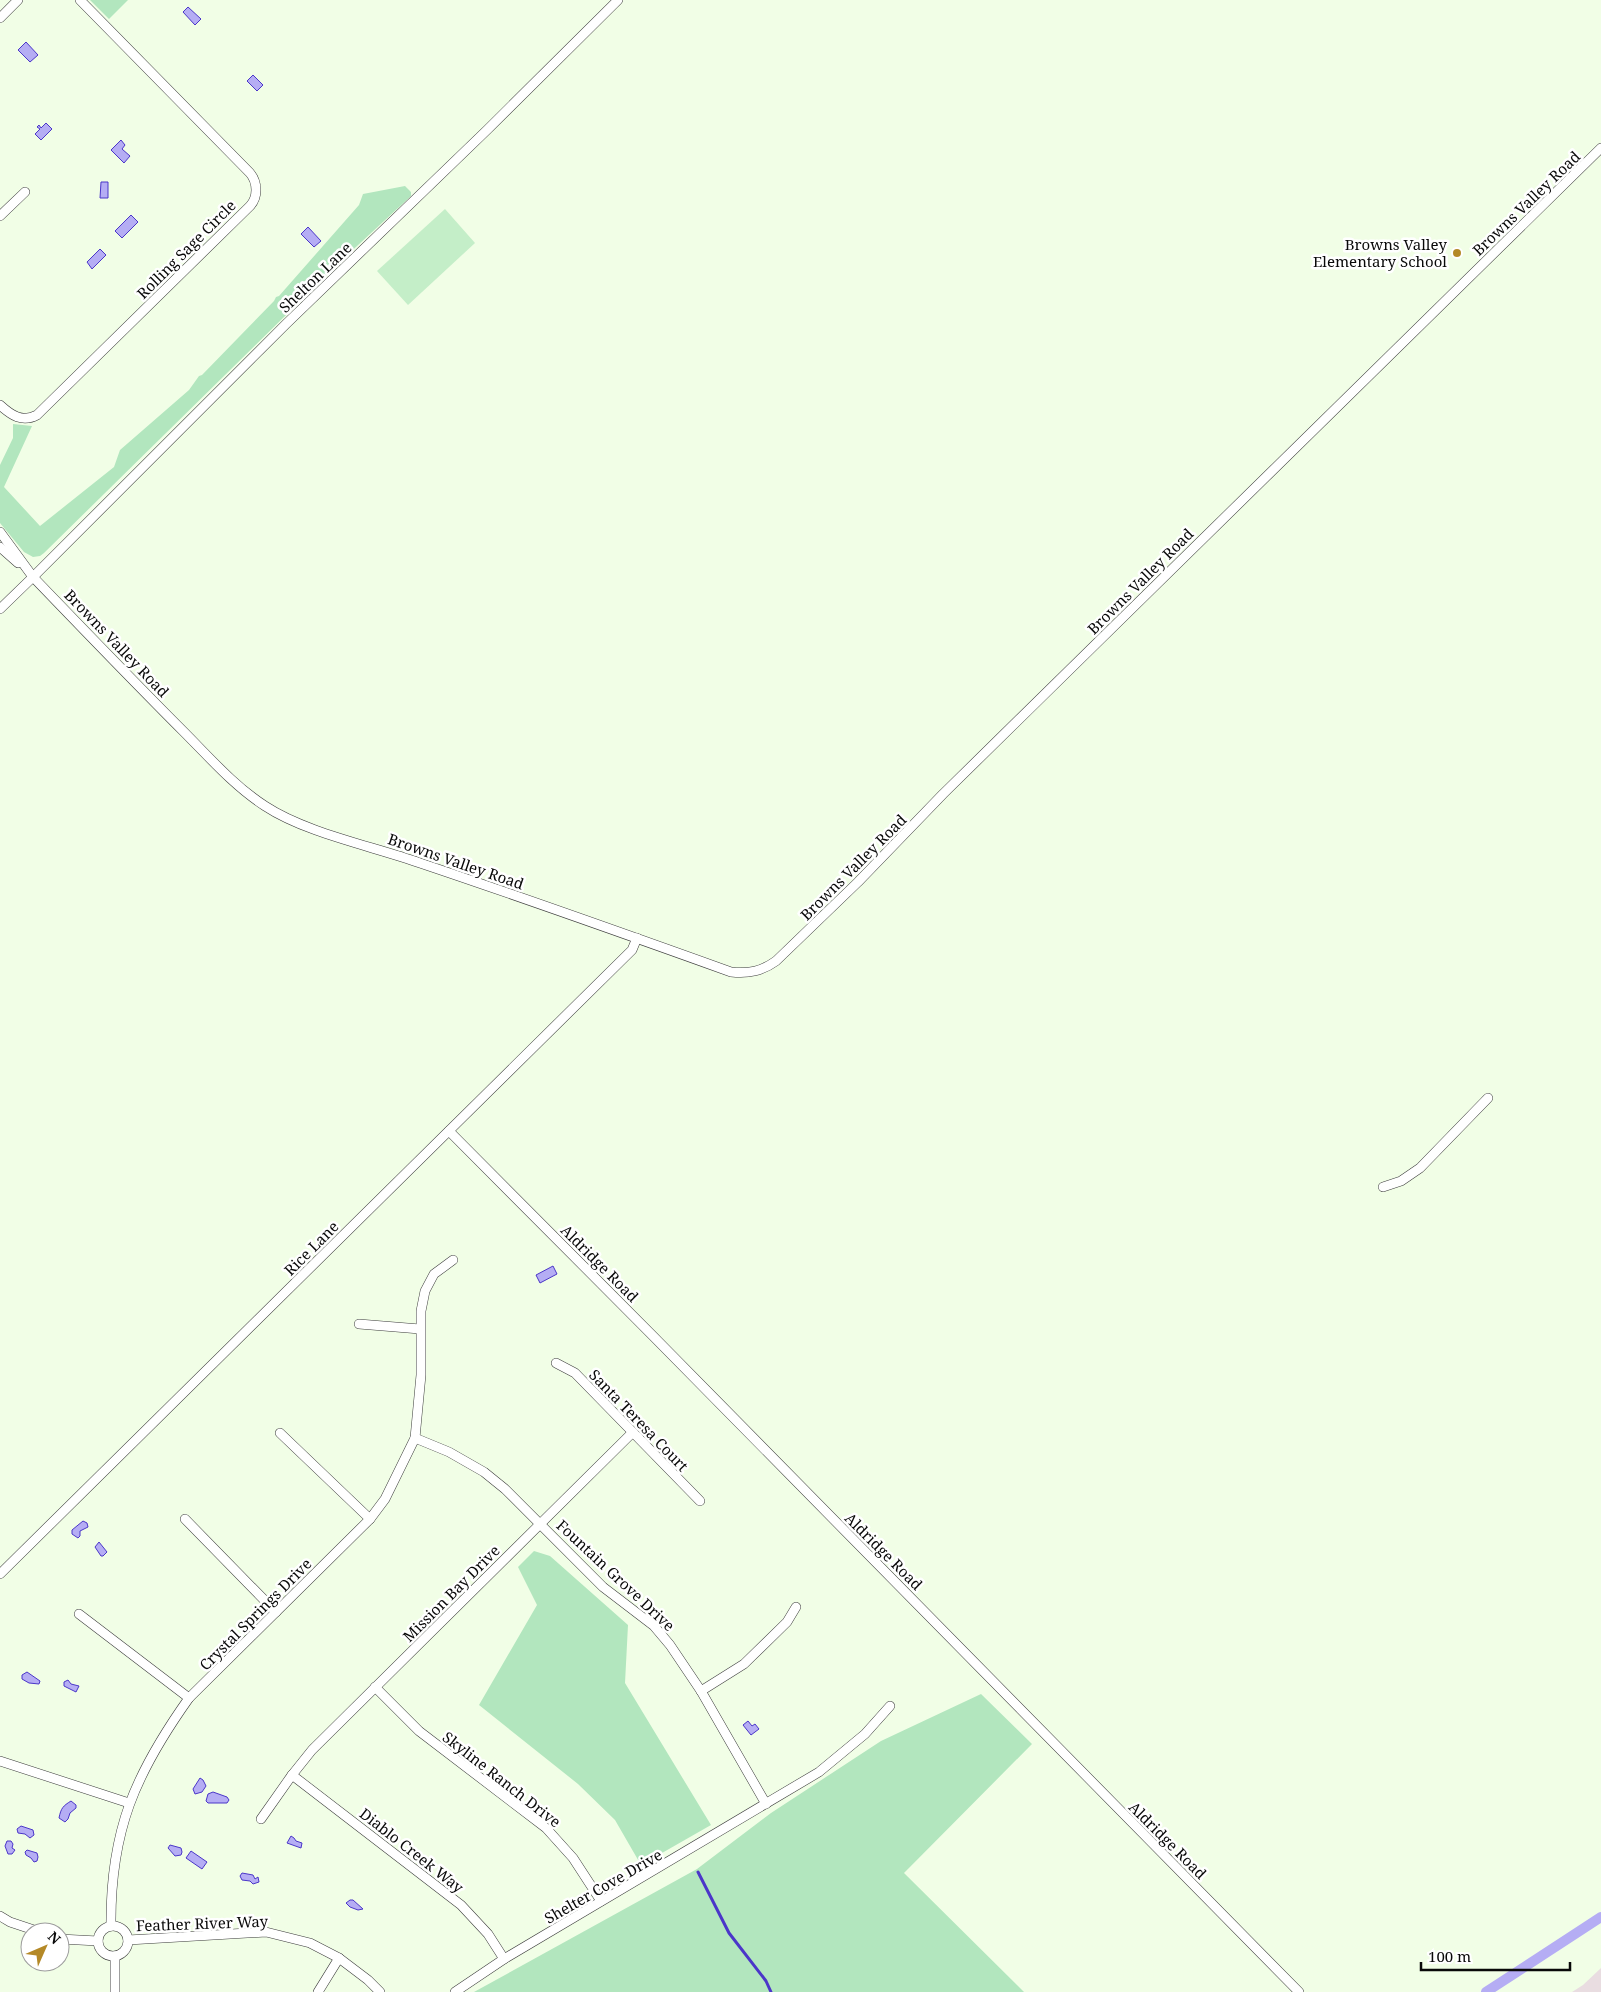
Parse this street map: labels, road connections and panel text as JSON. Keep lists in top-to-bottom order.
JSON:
{
  "streets": {
    "street": [
      "Browns Valley Road",
      "Rolling Sage Circle",
      "Shelton Lane",
      "Rice Lane",
      "Aldridge Road",
      "Santa Teresa Court",
      "Fountain Grove Drive",
      "Mission Bay Drive",
      "Crystal Springs Drive",
      "Skyline Ranch Drive",
      "Diablo Creek Way",
      "Shelter Cove Drive",
      "Feather River Way"
    ]
  },
  "crossings": [
    ["Browns Valley Road", "Shelton Lane"],
    ["Browns Valley Road", "Rice Lane"],
    ["Rice Lane", "Aldridge Road"],
    ["Santa Teresa Court", "Mission Bay Drive"],
    ["Fountain Grove Drive", "Mission Bay Drive"],
    ["Fountain Grove Drive", "Crystal Springs Drive"],
    ["Fountain Grove Drive", "Shelter Cove Drive"],
    ["Mission Bay Drive", "Skyline Ranch Drive"],
    ["Mission Bay Drive", "Diablo Creek Way"],
    ["Crystal Springs Drive", "Feather River Way"],
    ["Skyline Ranch Drive", "Shelter Cove Drive"],
    ["Diablo Creek Way", "Shelter Cove Drive"]
  ],
  "places": ["Browns Valley Elementary School"],
  "scale_bar": "100 m",
  "north": "top right"
}
